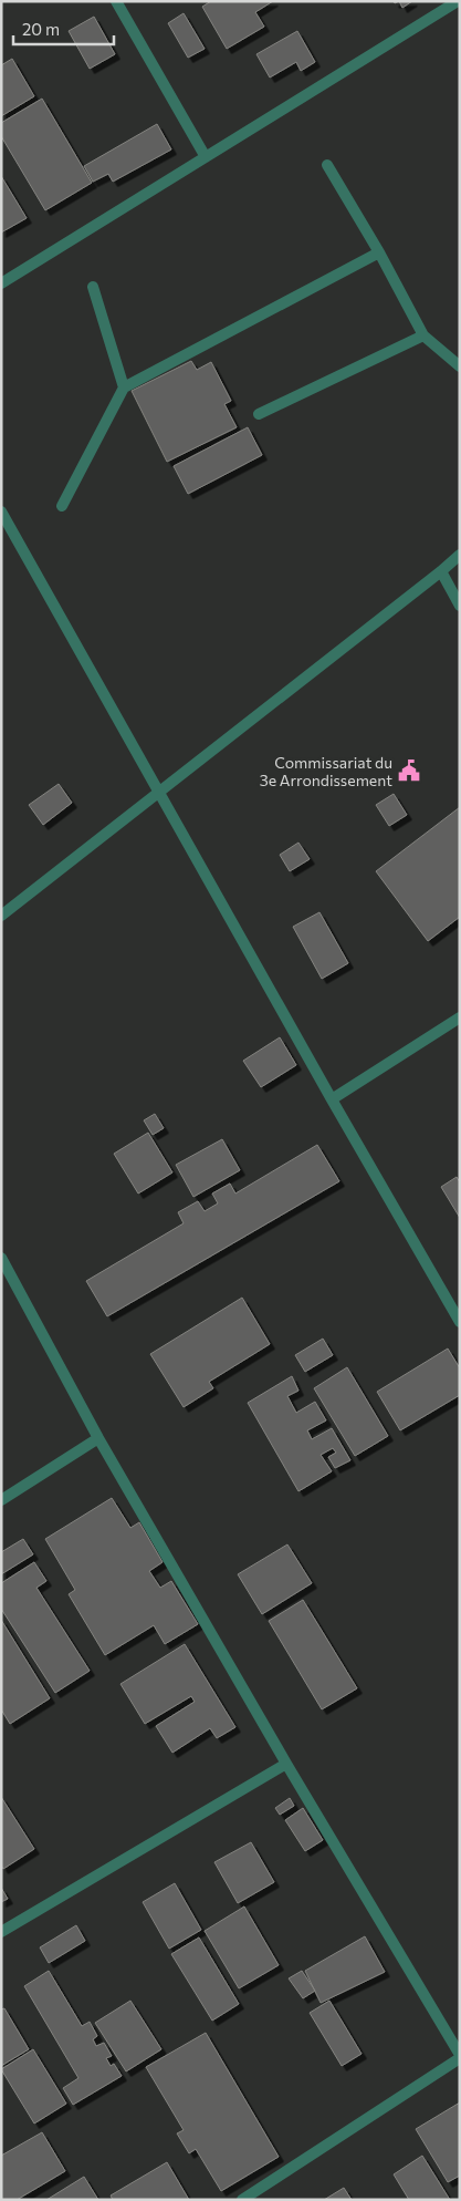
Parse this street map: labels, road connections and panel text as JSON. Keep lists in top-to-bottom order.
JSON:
{
  "places": {
    "public building": ["Commissariat du 3e Arrondissement"]
  },
  "scale_bar": "20 m"
}
